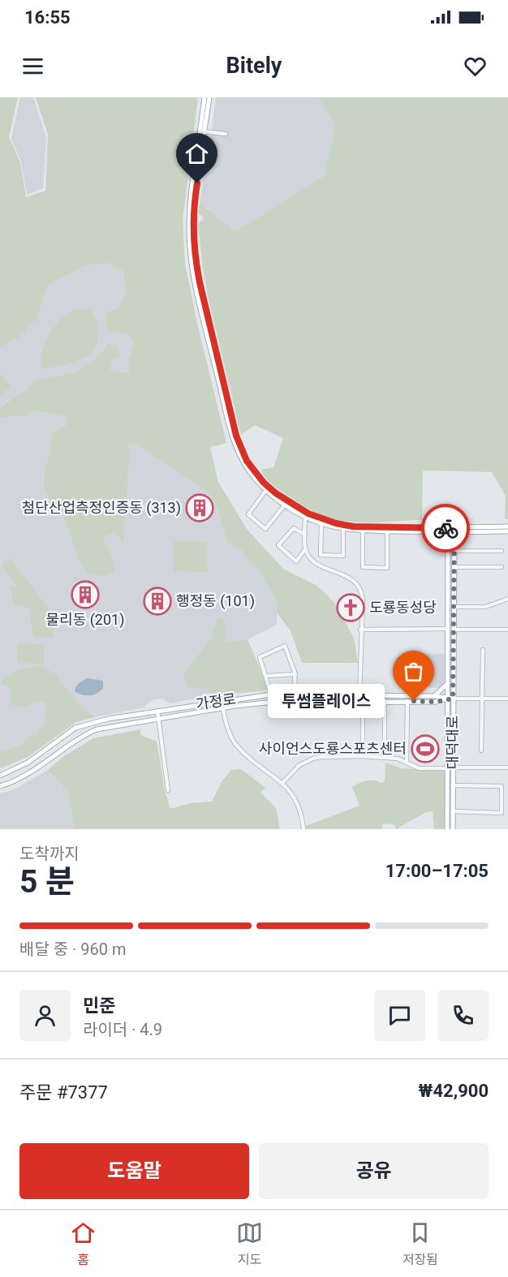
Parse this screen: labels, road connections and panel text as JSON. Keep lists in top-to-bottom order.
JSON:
{
  "streets": {
    "main road": ["가정로", "대덕대로"]
  },
  "crossings": [
    ["가정로", "대덕대로"]
  ],
  "places": {
    "building": ["첨단산업측정인증동 (313)", "물리동 (201)", "행정동 (101)"],
    "church": ["도룡동성당"],
    "other": ["투썸플레이스"],
    "sports": ["사이언스도룡스포츠센터"]
  },
  "page": {
    "status": "16:55",
    "header": "Bitely",
    "bubble": "투썸플레이스",
    "heading": ["5 분", "도착까지", "17:00–17:05"],
    "panel": [
      "민준",
      "라이더 · 4.9",
      "주문 #7377",
      "₩42,900"
    ],
    "bar": "배달 중 · 960 m",
    "buttons": ["도움말", "공유"],
    "tabs": ["홈", "지도", "저장됨"]
  }
}
